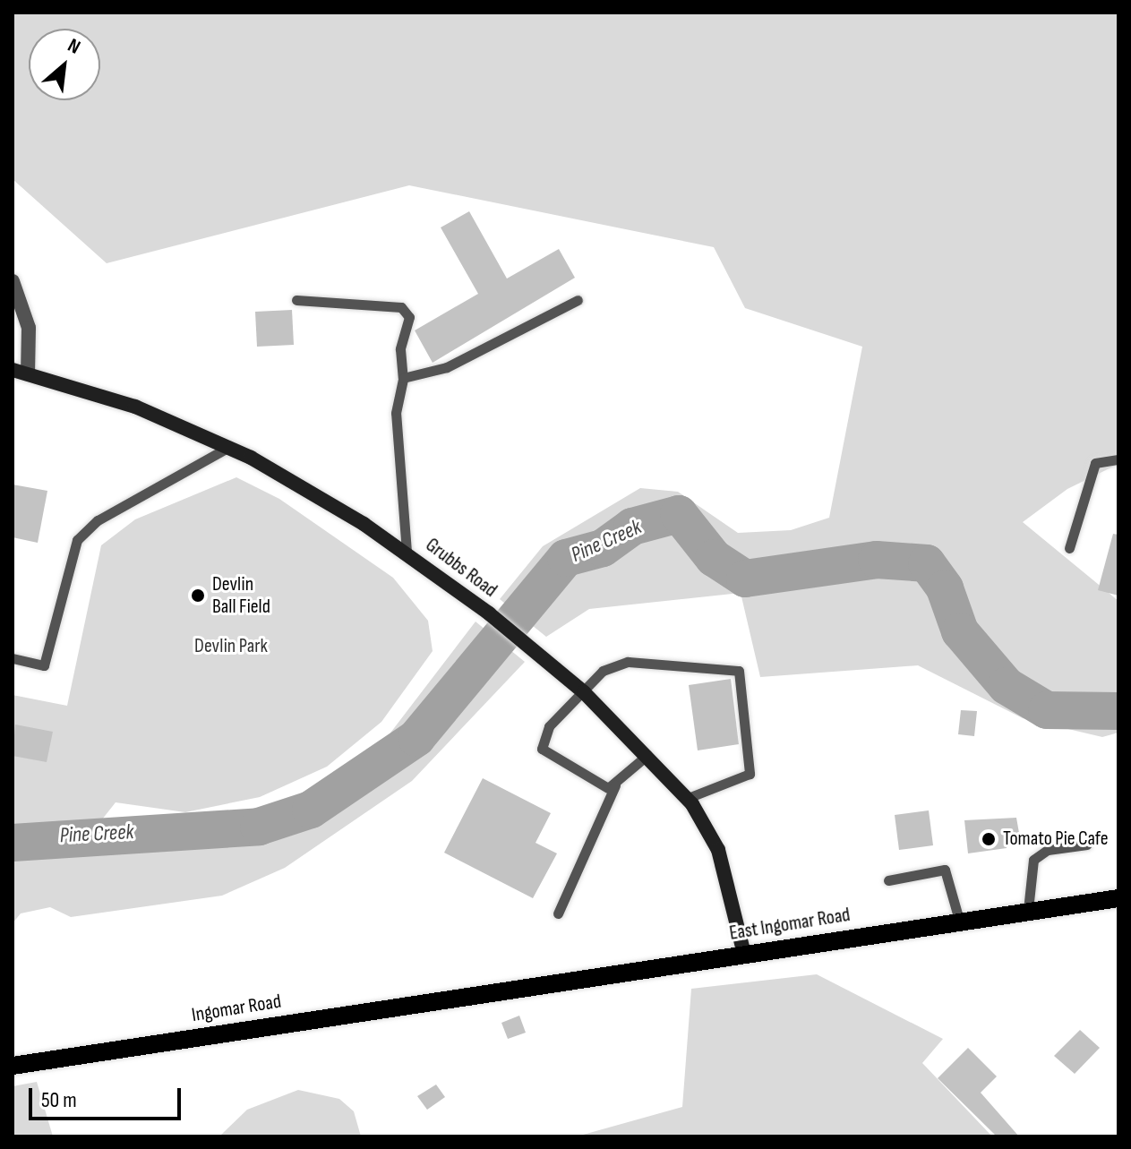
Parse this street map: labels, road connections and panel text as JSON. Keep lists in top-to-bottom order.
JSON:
{
  "streets": {
    "main road": ["East Ingomar Road", "Ingomar Road"],
    "street": ["Grubbs Road"]
  },
  "crossings": [
    ["Grubbs Road", "East Ingomar Road"],
    ["East Ingomar Road", "Ingomar Road"]
  ],
  "water": ["Pine Creek"],
  "parks": ["Devlin Park"],
  "places": ["Devlin Ball Field", "Tomato Pie Cafe"],
  "scale_bar": "50 m",
  "north": "top right"
}
